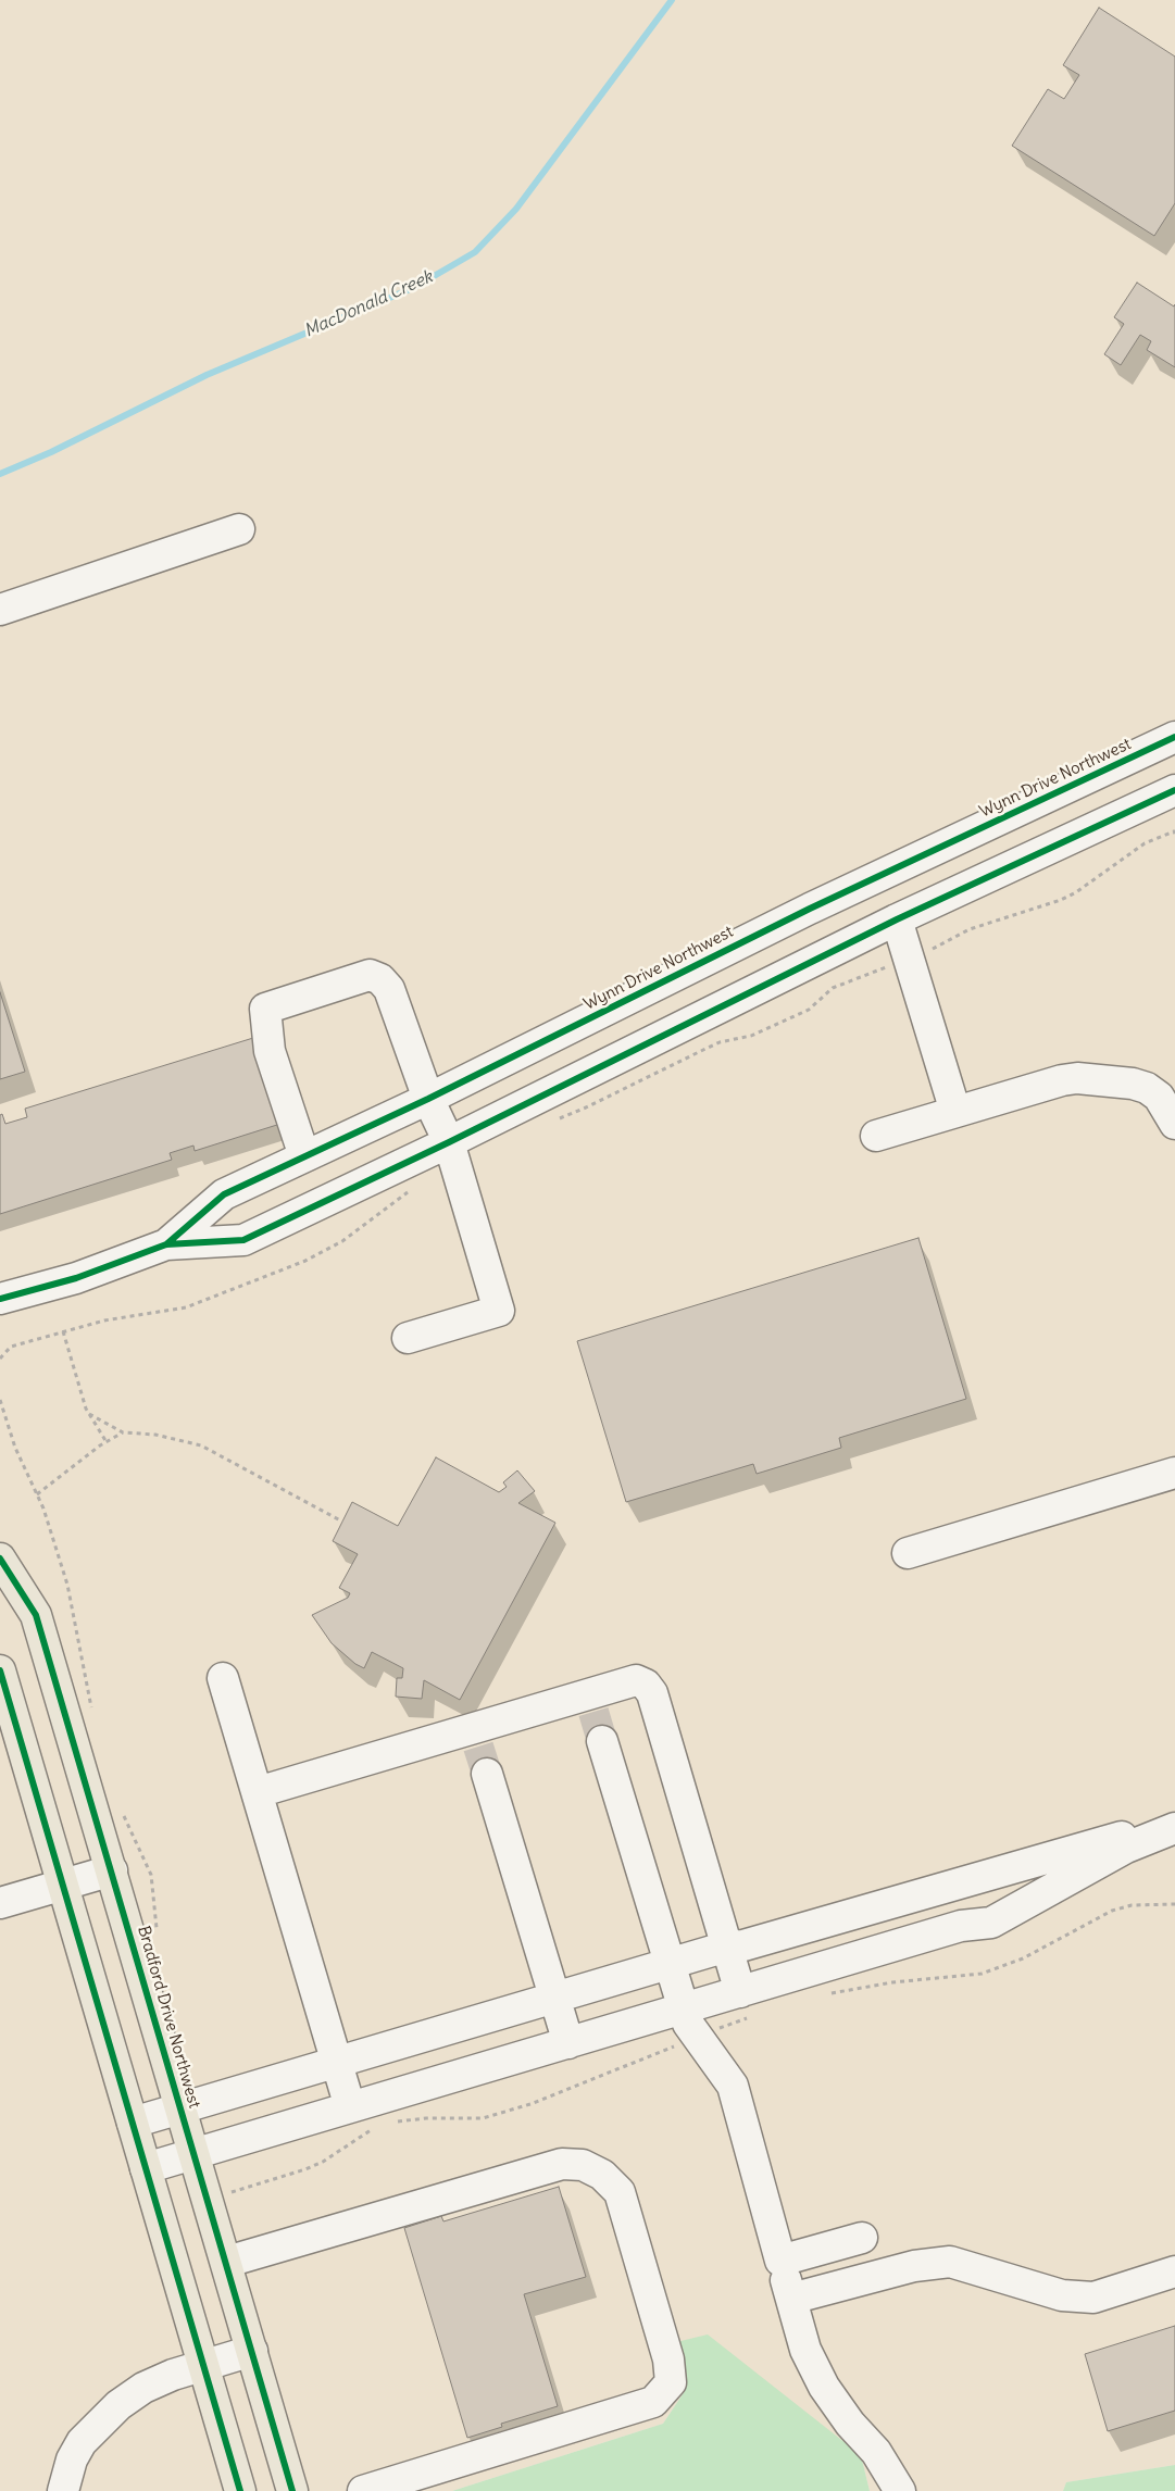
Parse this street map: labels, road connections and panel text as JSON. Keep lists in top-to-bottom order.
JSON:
{
  "streets": {
    "main road": ["Bradford Drive Northwest"],
    "street": ["Wynn Drive Northwest"]
  },
  "water": ["MacDonald Creek"]
}
